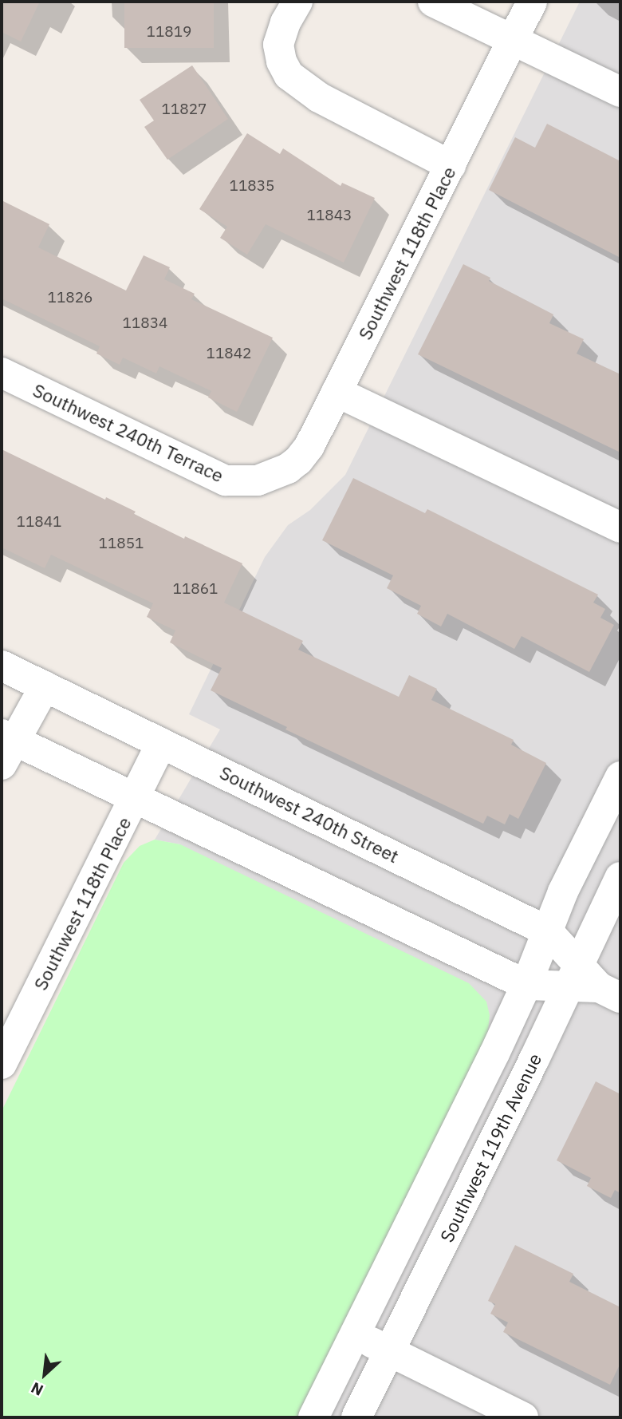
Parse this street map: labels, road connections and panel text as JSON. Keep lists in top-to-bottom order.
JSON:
{
  "streets": {
    "street": [
      "Southwest 118th Place",
      "Southwest 240th Terrace",
      "Southwest 240th Street",
      "Southwest 119th Avenue"
    ]
  },
  "crossings": [
    ["Southwest 118th Place", "Southwest 240th Terrace"],
    ["Southwest 118th Place", "Southwest 240th Street"],
    ["Southwest 240th Street", "Southwest 119th Avenue"]
  ],
  "house_numbers": [
    "11819",
    "11827",
    "11835",
    "11843",
    "11826",
    "11834",
    "11842",
    "11841",
    "11851",
    "11861"
  ],
  "north": "bottom left"
}
